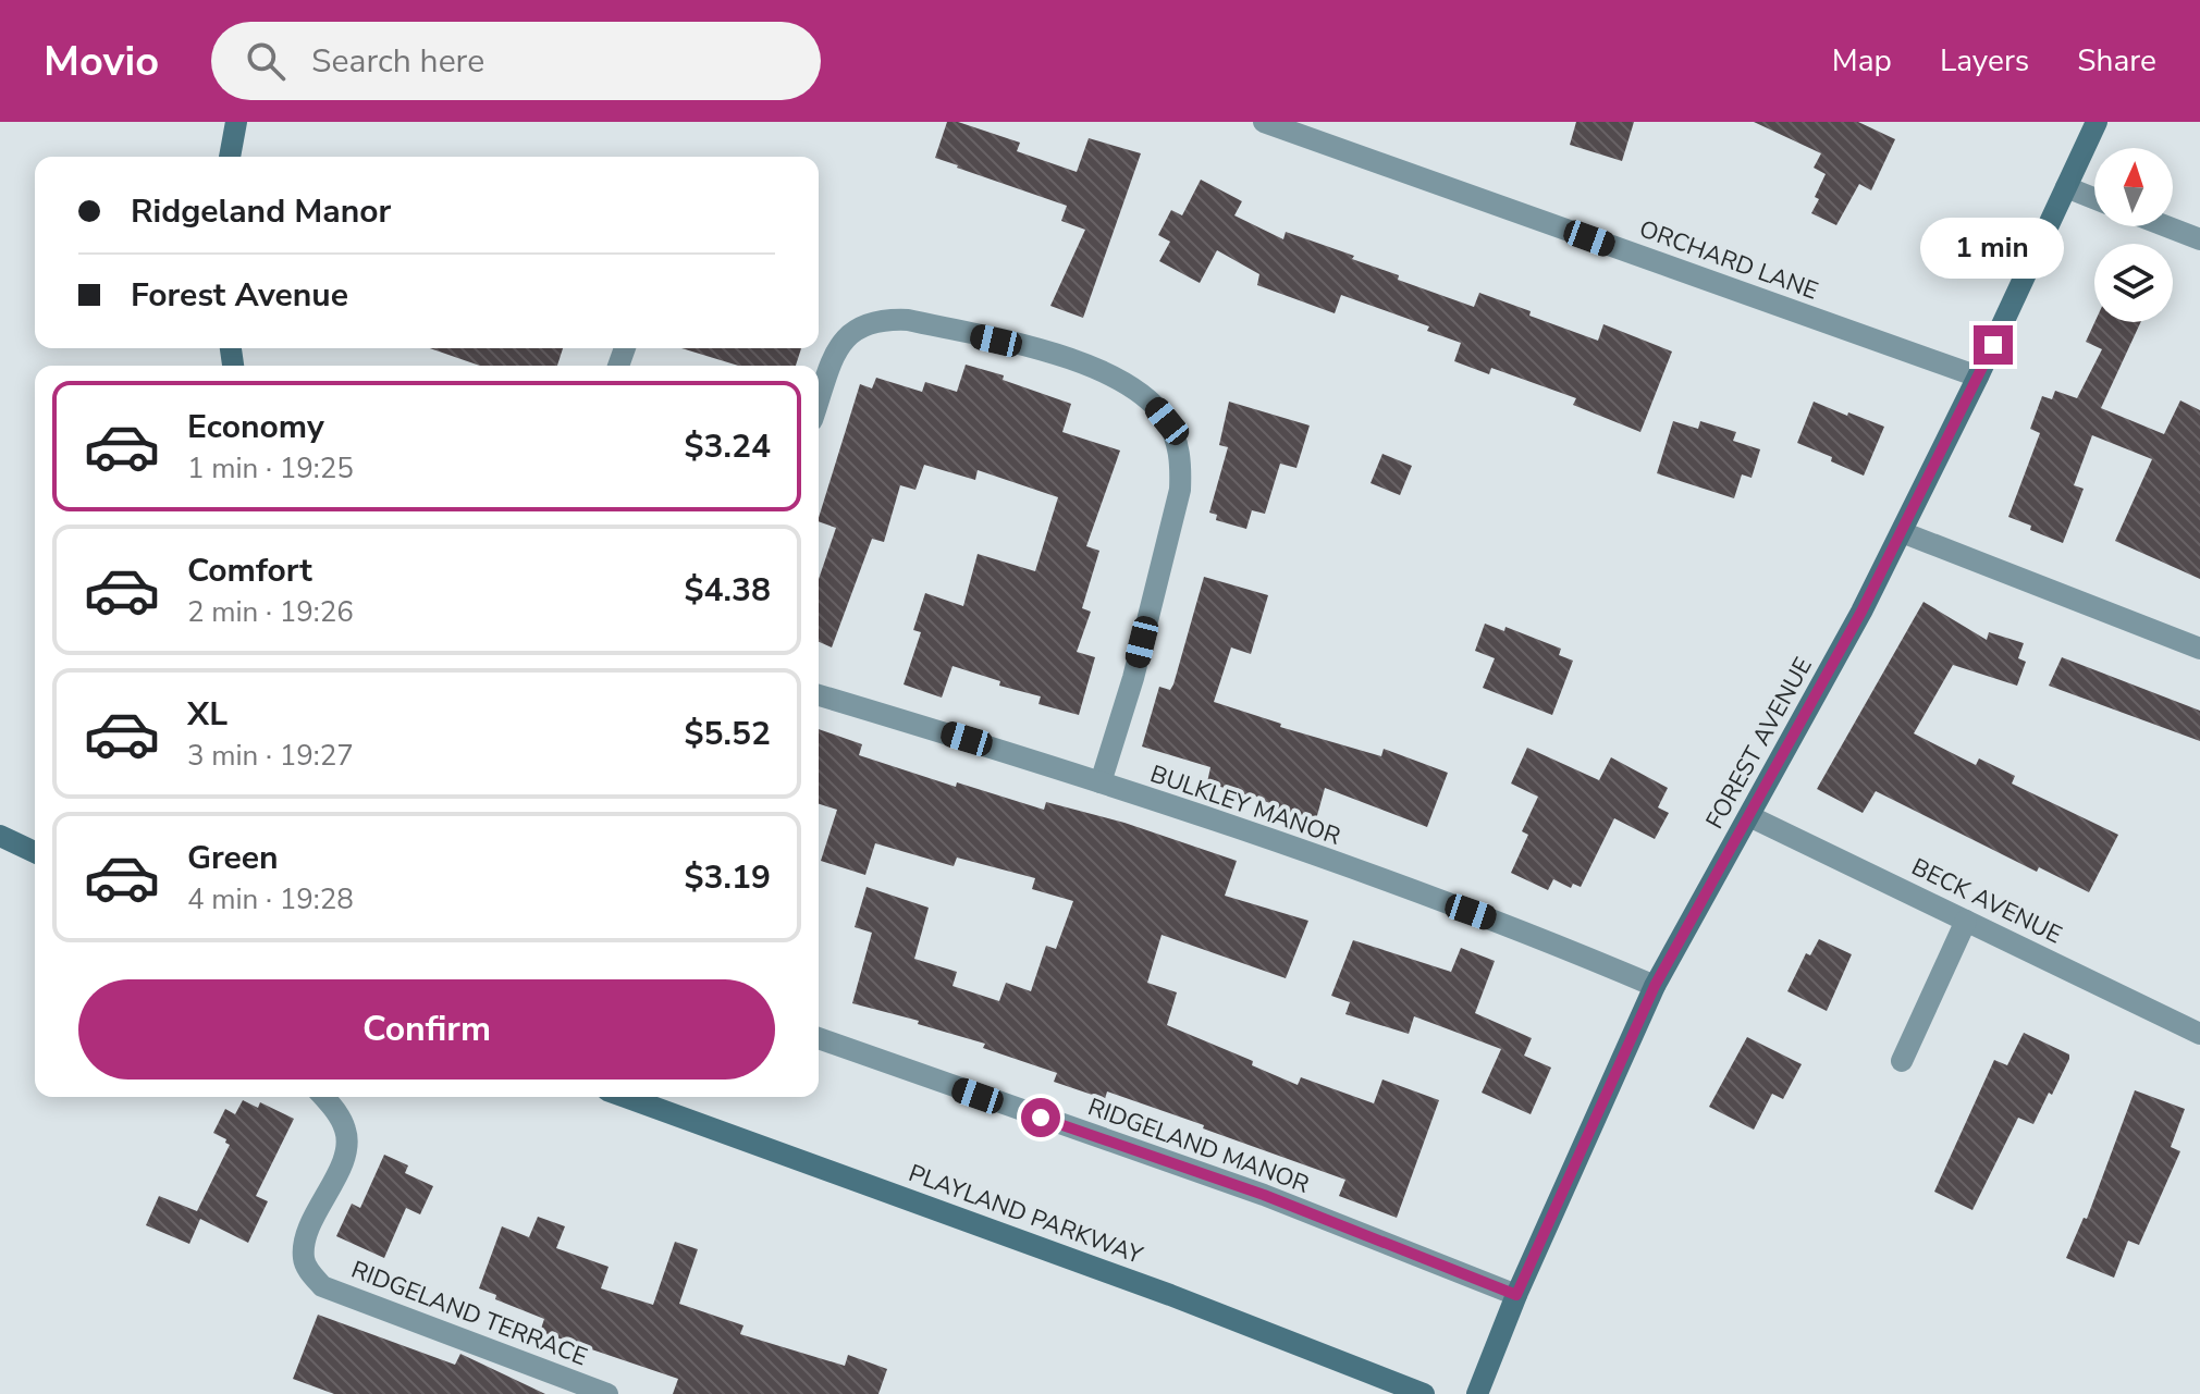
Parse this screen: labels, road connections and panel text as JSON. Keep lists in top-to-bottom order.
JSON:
{
  "streets": {
    "street": [
      "ORCHARD LANE",
      "FOREST AVENUE",
      "BULKLEY MANOR",
      "BECK AVENUE",
      "RIDGELAND MANOR",
      "PLAYLAND PARKWAY",
      "RIDGELAND TERRACE"
    ]
  },
  "crossings": [
    ["ORCHARD LANE", "FOREST AVENUE"],
    ["FOREST AVENUE", "BULKLEY MANOR"],
    ["FOREST AVENUE", "BECK AVENUE"],
    ["FOREST AVENUE", "RIDGELAND MANOR"]
  ],
  "north": "top",
  "page": {
    "header": "Movio",
    "search": "Search here",
    "nav": ["Map", "Layers", "Share"],
    "banner": ["Ridgeland Manor", "Forest Avenue"],
    "bubble": "1 min",
    "list": [
      {
        "name": "Economy",
        "note": "1 min · 19:25",
        "value": "$3.24"
      },
      {
        "name": "Comfort",
        "note": "2 min · 19:26",
        "value": "$4.38"
      },
      {
        "name": "XL",
        "note": "3 min · 19:27",
        "value": "$5.52"
      },
      {
        "name": "Green",
        "note": "4 min · 19:28",
        "value": "$3.19"
      }
    ],
    "buttons": "Confirm"
  }
}
